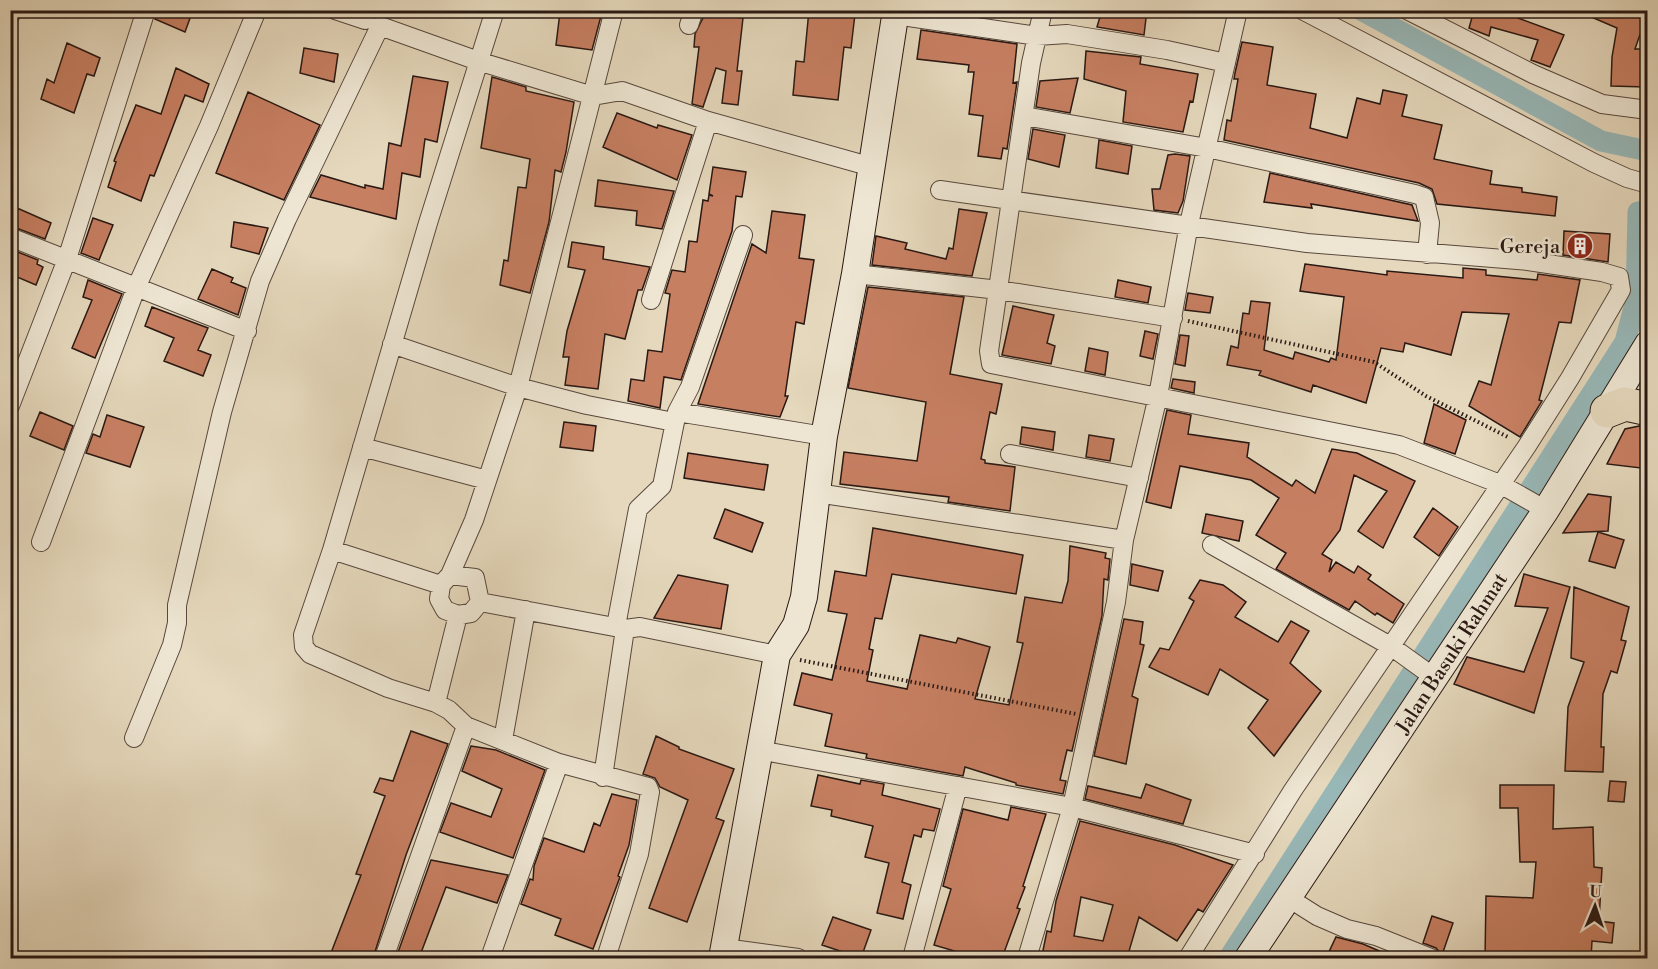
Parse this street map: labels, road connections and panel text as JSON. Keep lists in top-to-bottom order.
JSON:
{
  "streets": {
    "street": ["Jalan Basuki Rahmat"]
  },
  "places": {
    "building": ["Gereja"]
  },
  "north": "top"
}
